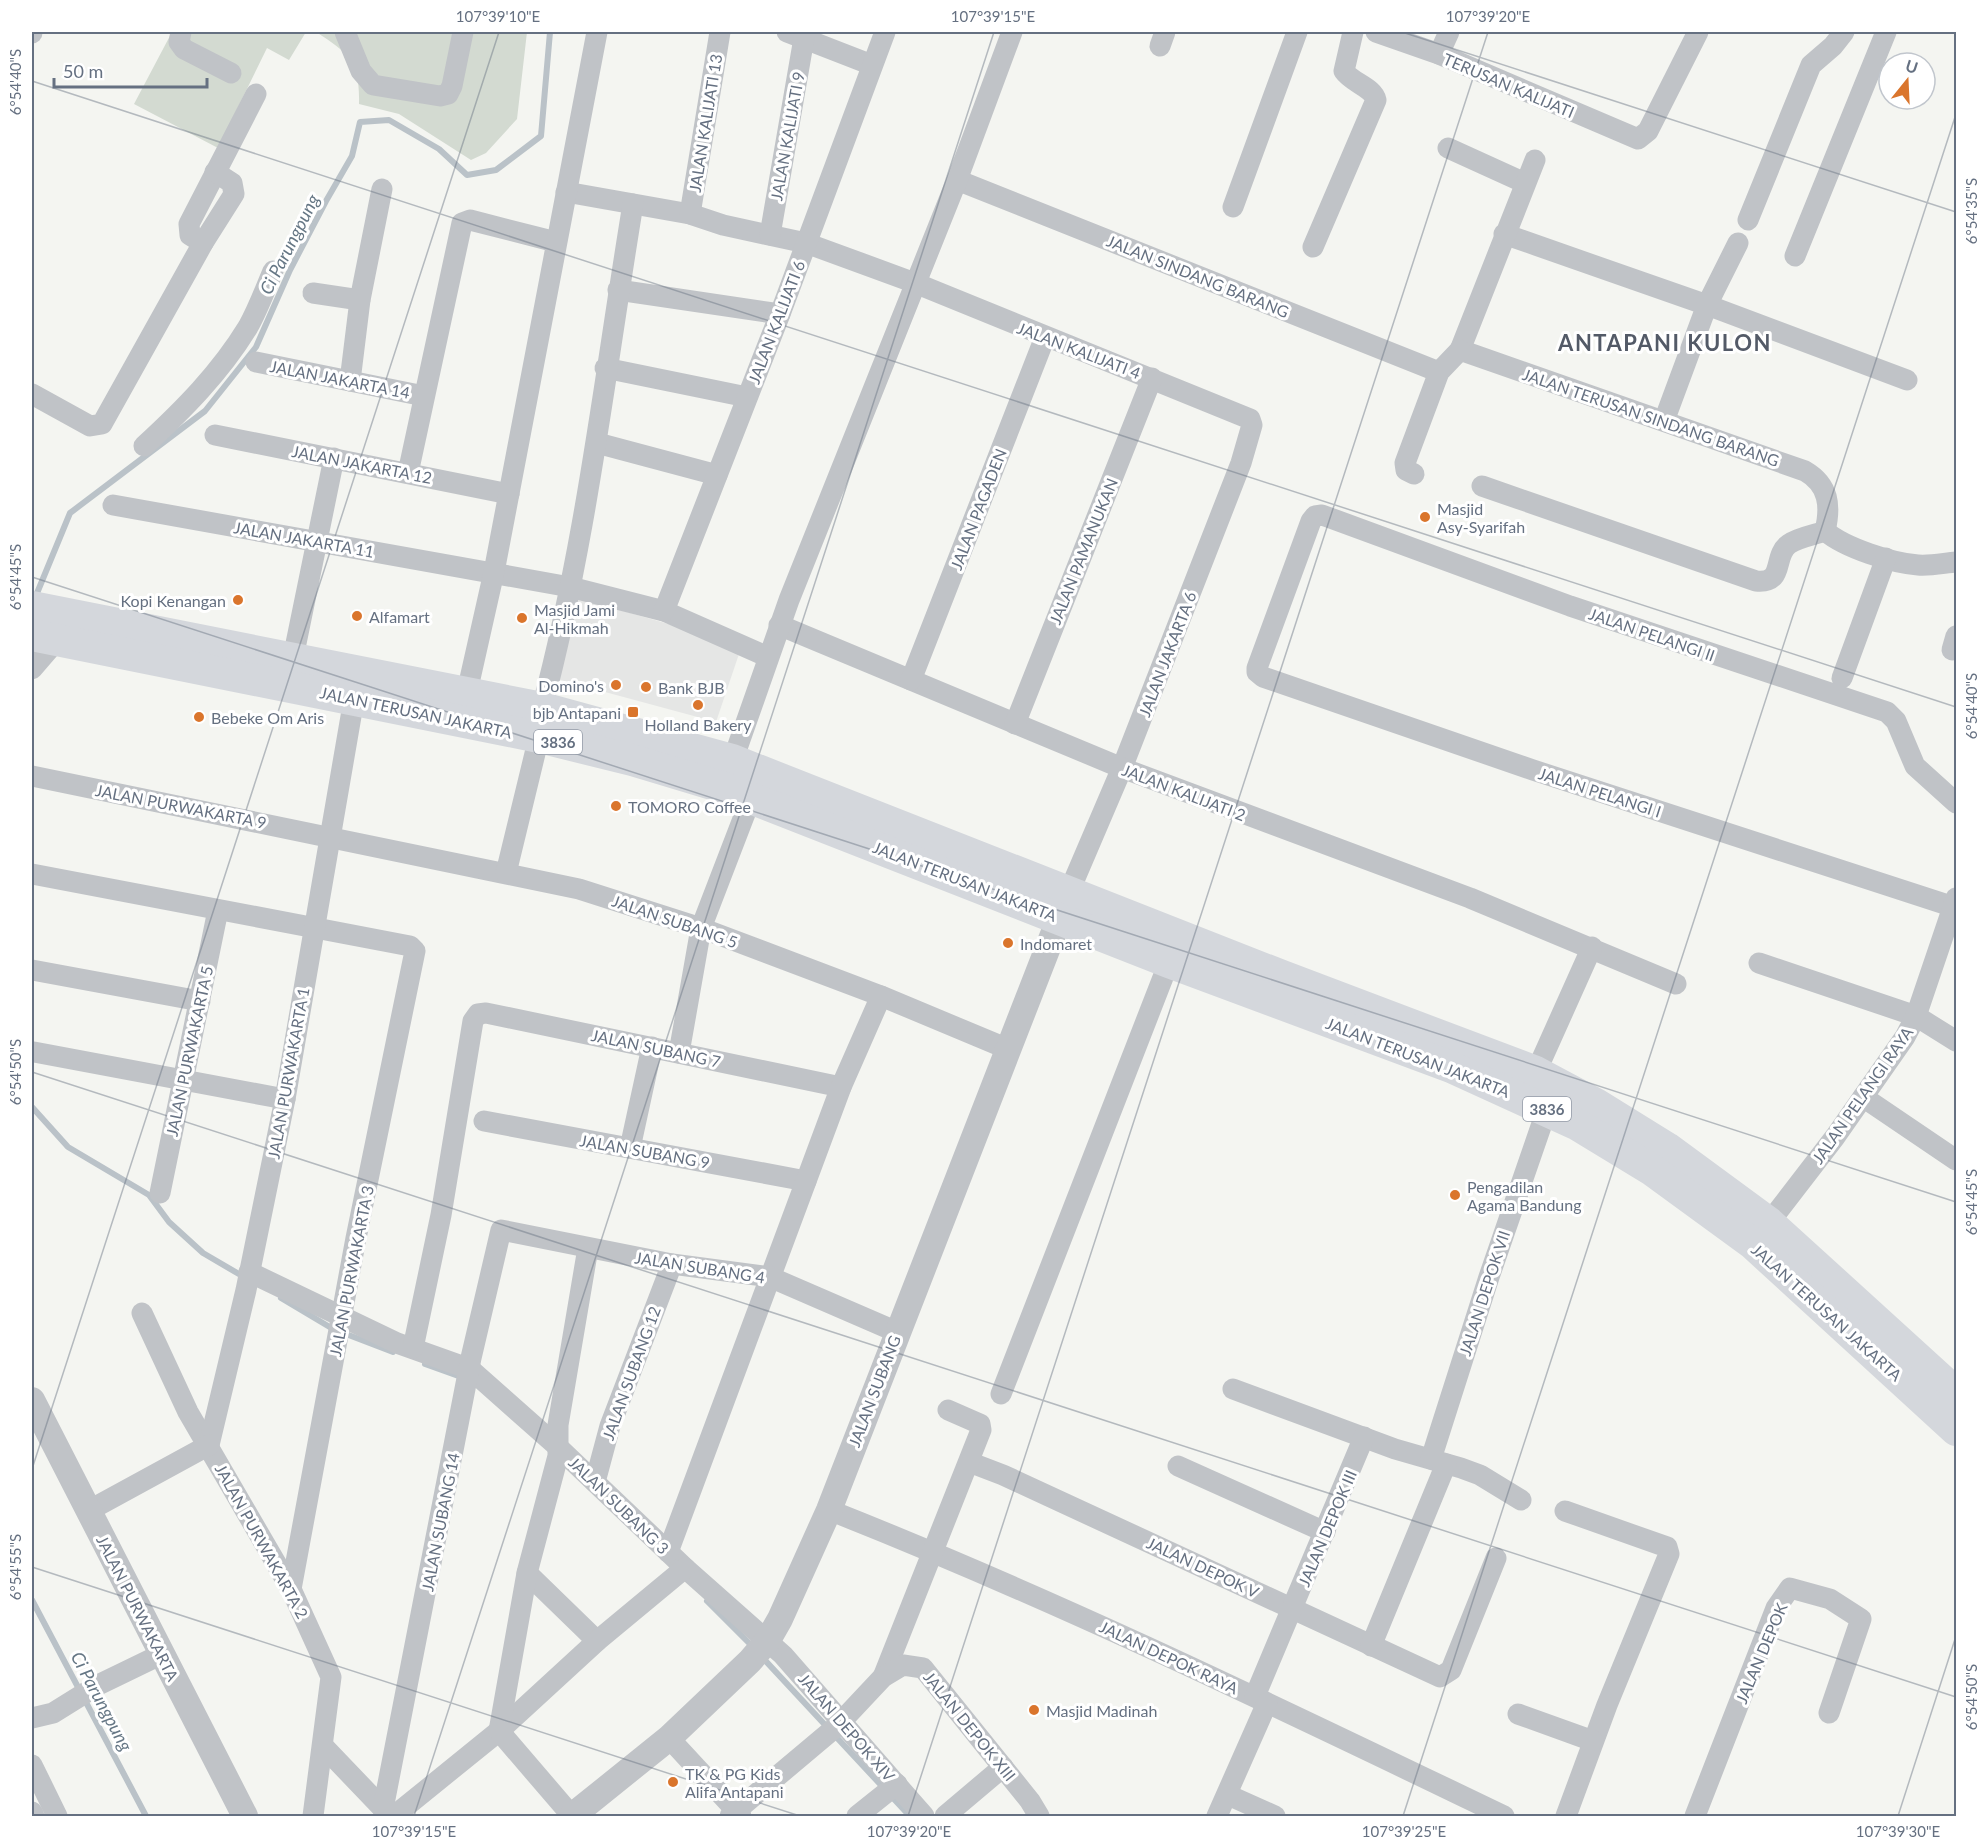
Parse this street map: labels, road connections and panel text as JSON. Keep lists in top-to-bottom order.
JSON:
{
  "streets": {
    "main road": ["JALAN TERUSAN JAKARTA", "3836"],
    "street": [
      "TERUSAN KALIJATI",
      "JALAN KALIJATI 13",
      "JALAN KALIJATI 9",
      "JALAN SINDANG BARANG",
      "JALAN KALIJATI 6",
      "JALAN KALIJATI 4",
      "JALAN JAKARTA 14",
      "JALAN TERUSAN SINDANG BARANG",
      "JALAN JAKARTA 12",
      "JALAN PAGADEN",
      "JALAN JAKARTA 11",
      "JALAN PAMANUKAN",
      "JALAN PELANGI II",
      "JALAN JAKARTA 6",
      "JALAN KALIJATI 2",
      "JALAN PELANGI I",
      "JALAN PURWAKARTA 9",
      "JALAN SUBANG 5",
      "JALAN SUBANG 7",
      "JALAN PURWAKARTA 5",
      "JALAN PURWAKARTA 1",
      "JALAN PELANGI RAYA",
      "JALAN SUBANG 9",
      "JALAN SUBANG 4",
      "JALAN PURWAKARTA 3",
      "JALAN DEPOK VII",
      "JALAN SUBANG 12",
      "JALAN SUBANG",
      "JALAN SUBANG 3",
      "JALAN SUBANG 14",
      "JALAN DEPOK III",
      "JALAN PURWAKARTA 2",
      "JALAN DEPOK V",
      "JALAN PURWAKARTA",
      "JALAN DEPOK",
      "JALAN DEPOK RAYA",
      "JALAN DEPOK XIII",
      "JALAN DEPOK XIV"
    ]
  },
  "crossings": [
    ["JALAN KALIJATI 13", "JALAN KALIJATI 4"],
    ["JALAN KALIJATI 9", "JALAN KALIJATI 4"],
    ["JALAN KALIJATI 6", "JALAN KALIJATI 4"],
    ["JALAN KALIJATI 6", "JALAN JAKARTA 11"],
    ["JALAN KALIJATI 4", "JALAN PAGADEN"],
    ["JALAN KALIJATI 4", "JALAN PAMANUKAN"],
    ["JALAN KALIJATI 4", "JALAN JAKARTA 6"],
    ["JALAN PAGADEN", "JALAN KALIJATI 2"],
    ["JALAN PAMANUKAN", "JALAN KALIJATI 2"],
    ["JALAN PELANGI II", "JALAN PELANGI I"],
    ["JALAN JAKARTA 6", "JALAN TERUSAN JAKARTA"],
    ["JALAN JAKARTA 6", "JALAN KALIJATI 2"],
    ["JALAN JAKARTA 6", "JALAN SUBANG"],
    ["JALAN TERUSAN JAKARTA", "JALAN PURWAKARTA 1"],
    ["JALAN TERUSAN JAKARTA", "JALAN PELANGI RAYA"],
    ["JALAN TERUSAN JAKARTA", "JALAN DEPOK VII"],
    ["JALAN TERUSAN JAKARTA", "JALAN SUBANG"],
    ["JALAN PELANGI I", "JALAN PELANGI RAYA"],
    ["JALAN PURWAKARTA 9", "JALAN SUBANG 5"],
    ["JALAN PURWAKARTA 9", "JALAN PURWAKARTA 1"],
    ["JALAN SUBANG 5", "JALAN PURWAKARTA 1"],
    ["JALAN SUBANG 5", "JALAN SUBANG"],
    ["JALAN PURWAKARTA 1", "JALAN PURWAKARTA 3"],
    ["JALAN PURWAKARTA 1", "JALAN PURWAKARTA 2"],
    ["JALAN SUBANG 4", "JALAN SUBANG 12"],
    ["JALAN SUBANG 4", "JALAN SUBANG"],
    ["JALAN SUBANG 4", "JALAN SUBANG 14"],
    ["JALAN PURWAKARTA 3", "JALAN PURWAKARTA 2"],
    ["JALAN DEPOK VII", "JALAN DEPOK V"],
    ["JALAN SUBANG 12", "JALAN SUBANG 3"],
    ["JALAN SUBANG", "JALAN SUBANG 3"],
    ["JALAN SUBANG", "JALAN DEPOK RAYA"],
    ["JALAN SUBANG", "JALAN DEPOK XIV"],
    ["JALAN SUBANG 3", "JALAN SUBANG 14"],
    ["JALAN SUBANG 3", "JALAN DEPOK XIV"],
    ["JALAN DEPOK III", "JALAN DEPOK V"],
    ["JALAN DEPOK III", "JALAN DEPOK RAYA"],
    ["JALAN DEPOK XIII", "JALAN DEPOK XIV"]
  ],
  "districts": ["ANTAPANI KULON"],
  "water": ["Ci Parungpung"],
  "places": {
    "other": [
      "Masjid Asy-Syarifah",
      "Kopi Kenangan",
      "Alfamart",
      "Masjid Jami Al-Hikmah",
      "Domino's",
      "Bank BJB",
      "Holland Bakery",
      "Bebeke Om Aris",
      "TOMORO Coffee",
      "Indomaret",
      "Pengadilan Agama Bandung",
      "Masjid Madinah",
      "TK & PG Kids Alifa Antapani"
    ],
    "transit": ["bjb Antapani"]
  },
  "scale_bar": "50 m",
  "north": "top",
  "coordinates": [
    "107°39'10\"E",
    "107°39'15\"E",
    "107°39'20\"E",
    "6°54'40\"S",
    "6°54'35\"S",
    "6°54'45\"S",
    "6°54'50\"S",
    "6°54'55\"S",
    "107°39'25\"E",
    "107°39'30\"E"
  ]
}
